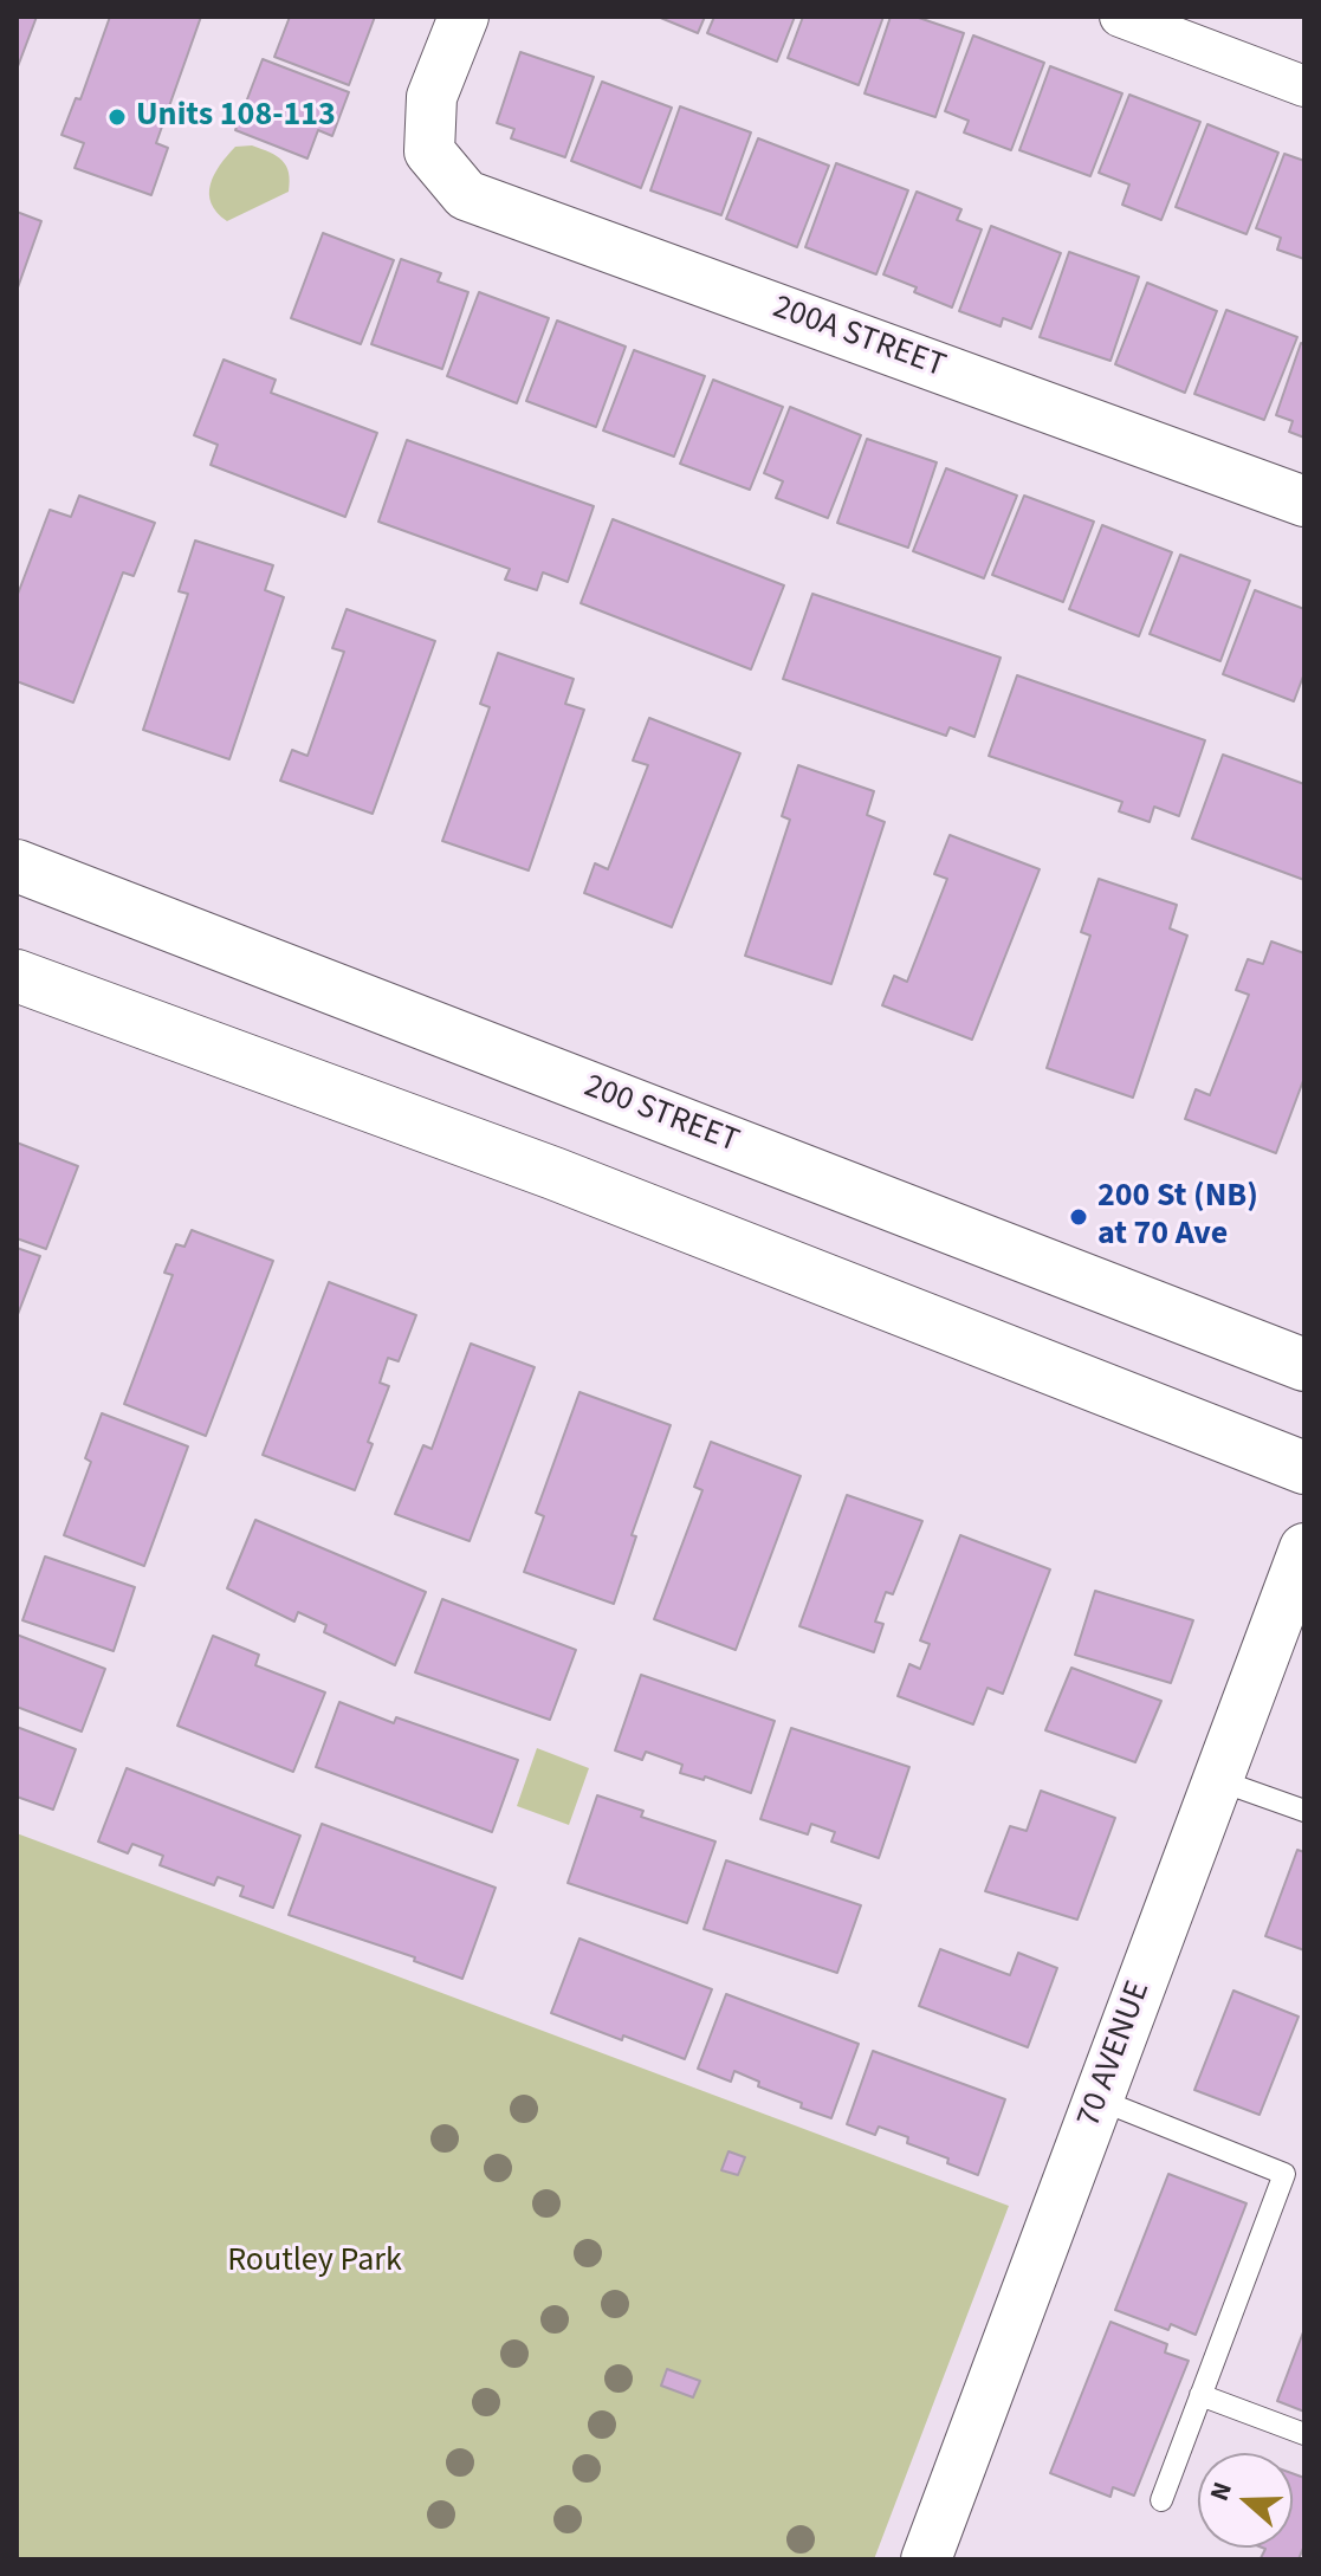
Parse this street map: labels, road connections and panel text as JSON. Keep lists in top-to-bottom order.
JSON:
{
  "streets": {
    "main road": ["200 STREET"],
    "street": ["200A STREET", "70 AVENUE"]
  },
  "parks": ["Routley Park"],
  "places": ["Units 108-113", "200 St (NB) at 70 Ave"],
  "north": "left"
}
